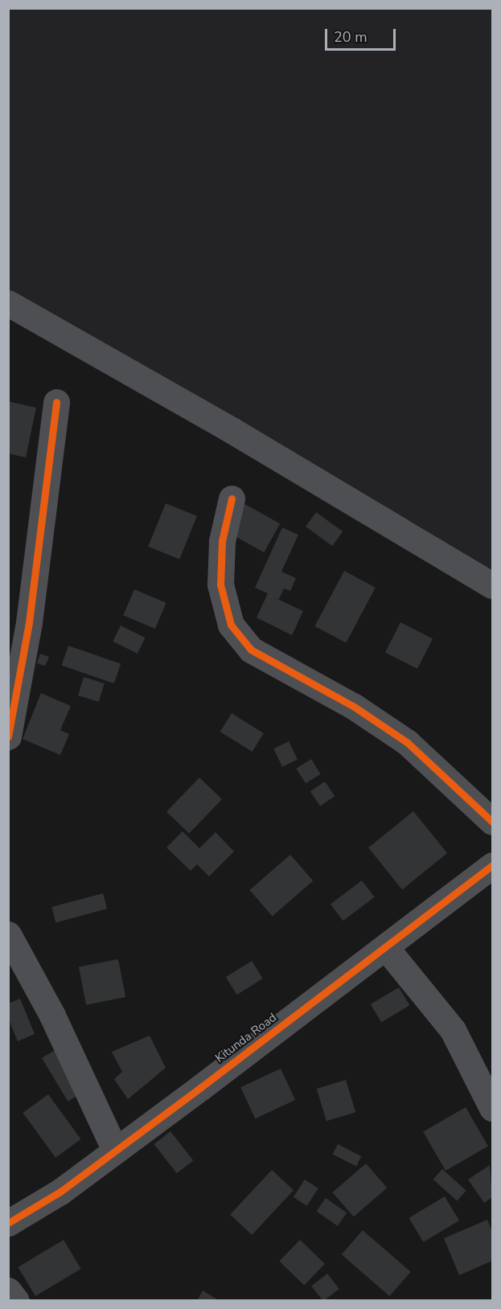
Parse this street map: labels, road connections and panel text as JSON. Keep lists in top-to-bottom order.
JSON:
{
  "streets": {
    "street": ["Kitunda Road"]
  },
  "scale_bar": "20 m"
}
